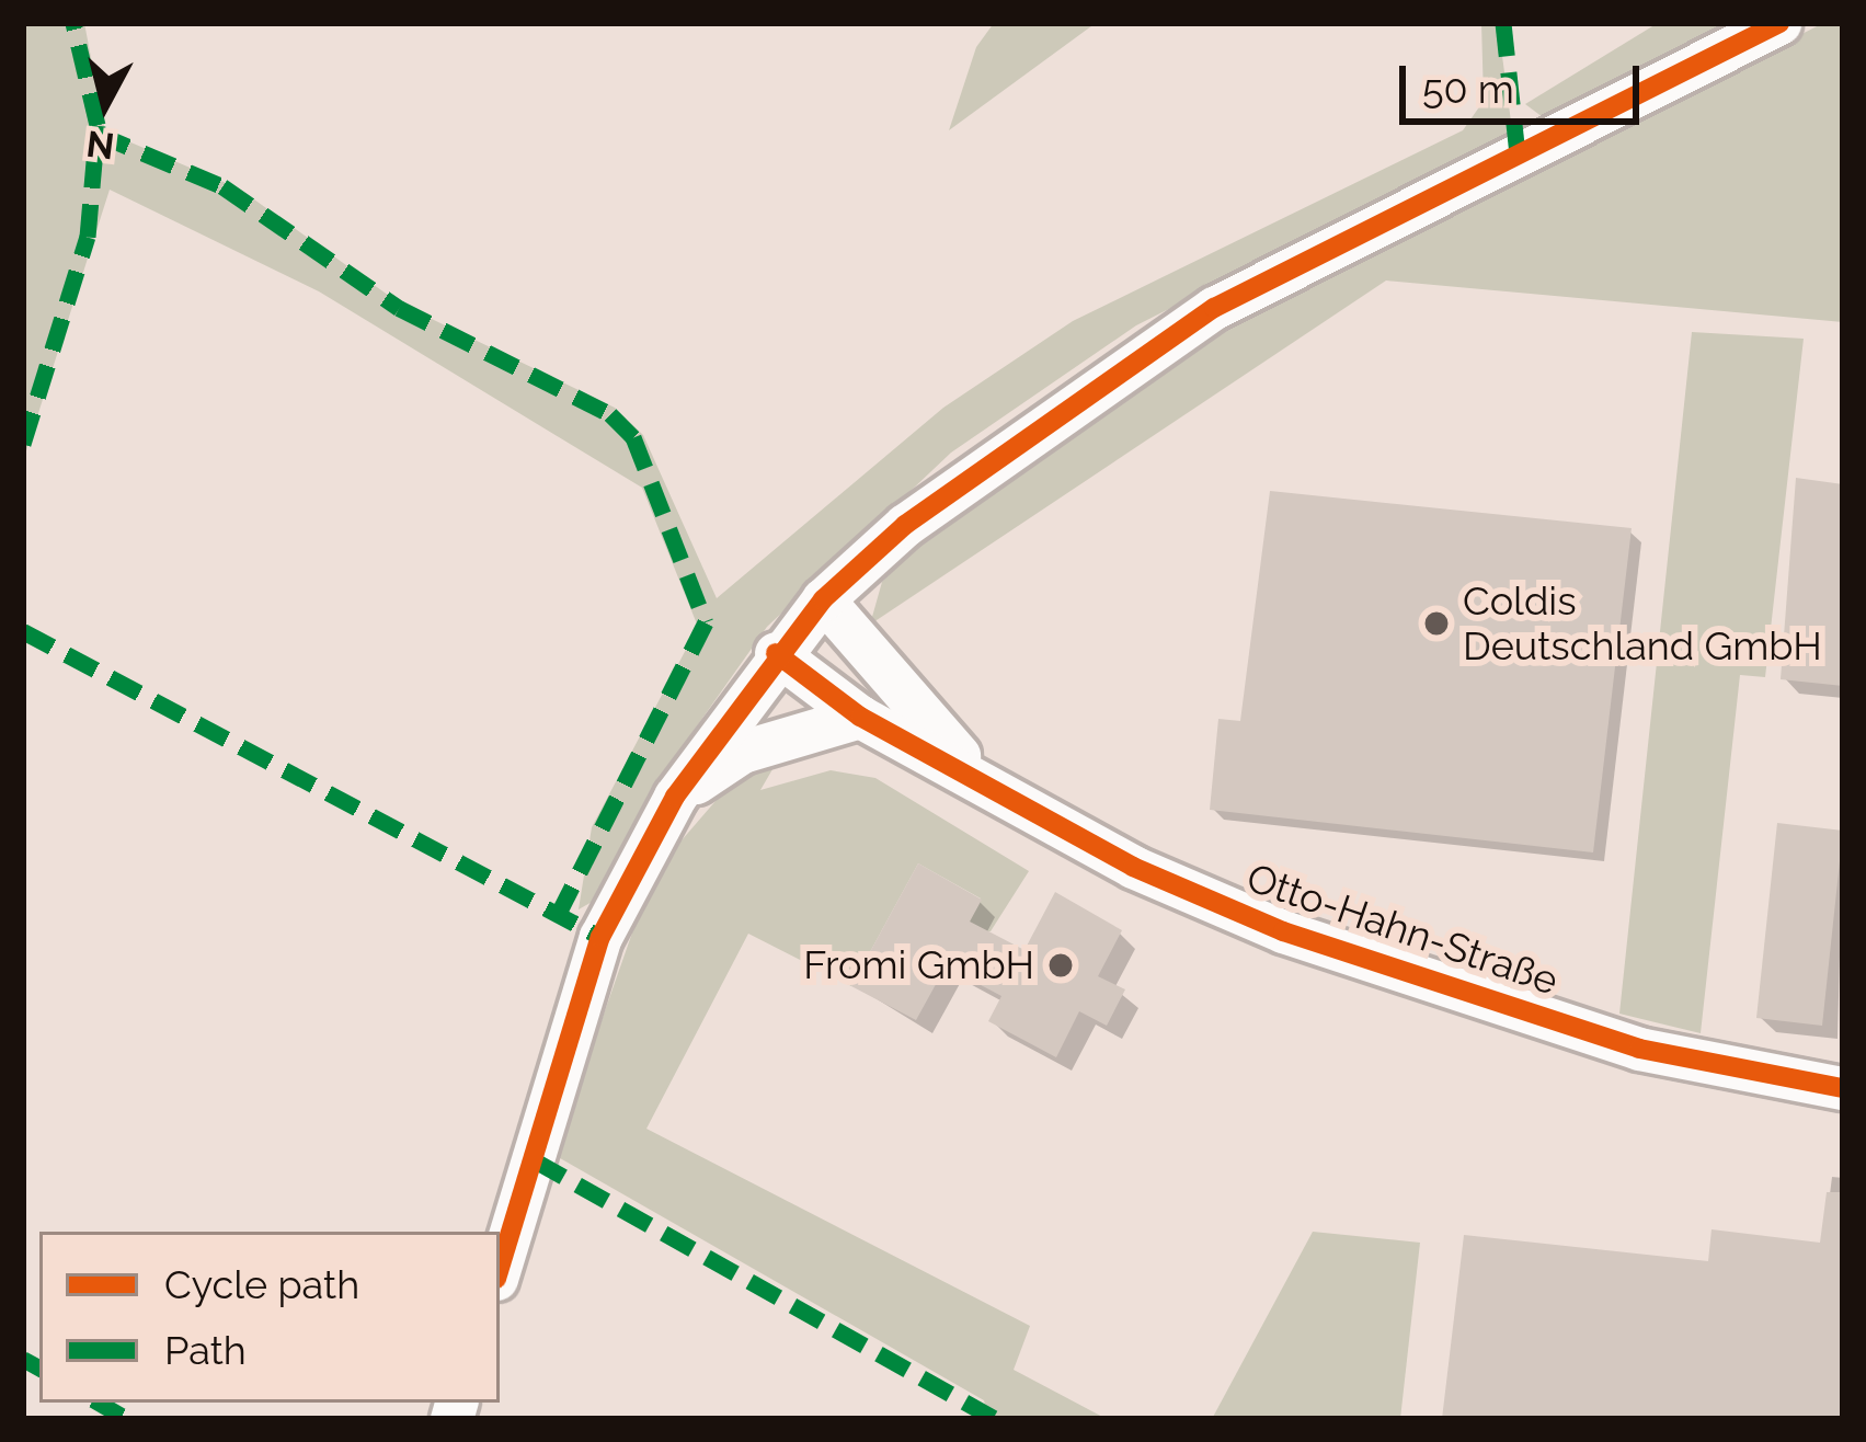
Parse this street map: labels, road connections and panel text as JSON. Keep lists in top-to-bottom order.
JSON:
{
  "streets": {
    "street": ["Otto-Hahn-Straße"]
  },
  "places": ["Coldis Deutschland GmbH", "Fromi GmbH"],
  "legend": ["Cycle path", "Path"],
  "scale_bar": "50 m",
  "north": "bottom"
}
